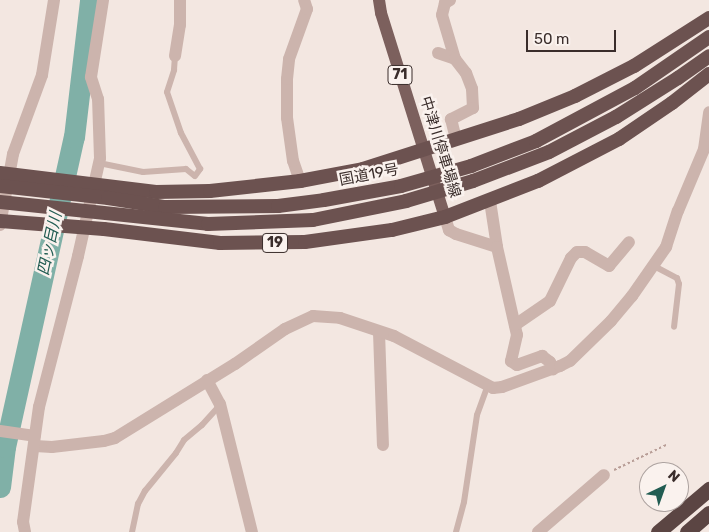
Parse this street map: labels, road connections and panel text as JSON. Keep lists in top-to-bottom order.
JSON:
{
  "streets": {
    "highway": ["国道19号", "19"],
    "main road": ["71", "中津川停車場線"]
  },
  "crossings": [
    ["中津川停車場線", "19"]
  ],
  "water": ["四ッ目川"],
  "scale_bar": "50 m",
  "north": "top right"
}
